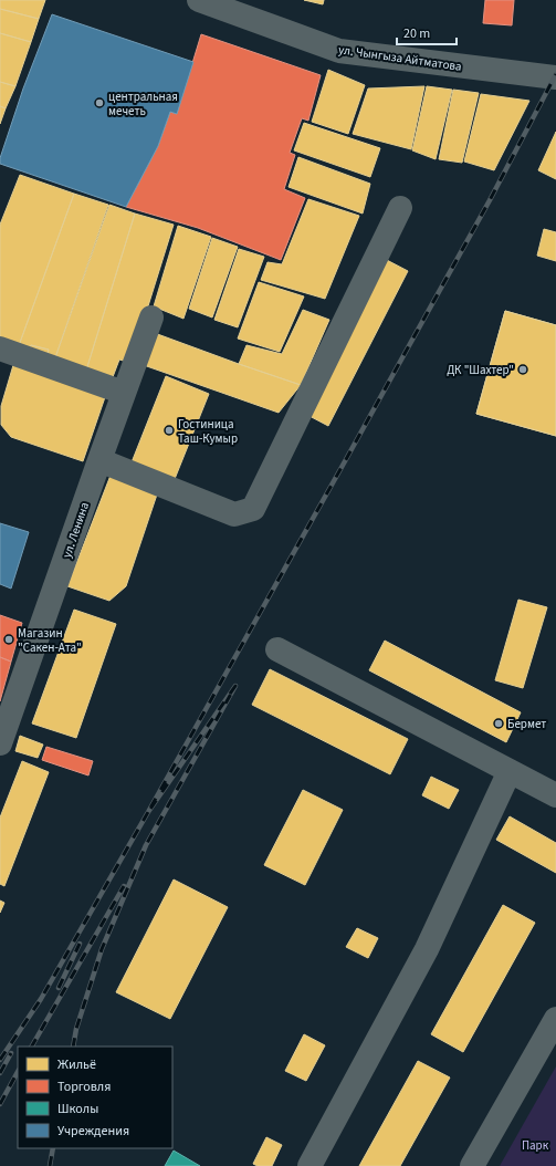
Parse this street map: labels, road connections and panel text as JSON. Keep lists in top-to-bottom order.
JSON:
{
  "streets": {
    "street": ["ул. Чынгыза Айтматова", "ул. Ленина"]
  },
  "parks": ["Парк"],
  "places": [
    "центральная мечеть",
    "ДК \"Шахтер\"",
    "Гостиница Таш-Кумыр",
    "Магазин \"Сакен-Ата\"",
    "Бермет"
  ],
  "legend": [
    "Жильё",
    "Торговля",
    "Школы",
    "Учреждения"
  ],
  "scale_bar": "20 m"
}
